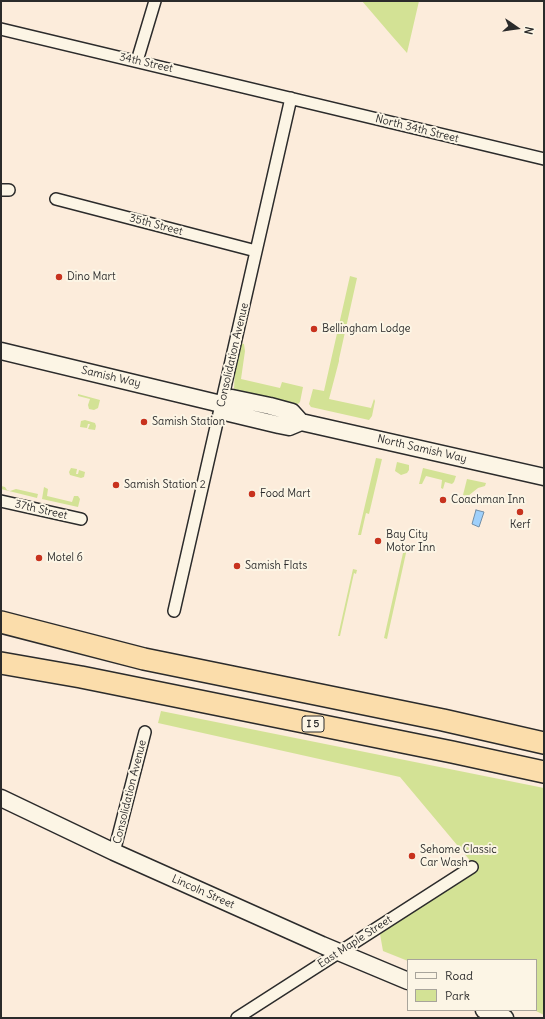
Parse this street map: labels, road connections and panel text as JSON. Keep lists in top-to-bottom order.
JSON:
{
  "streets": {
    "highway": ["I 5"],
    "main road": ["Samish Way", "North Samish Way", "Lincoln Street"],
    "street": [
      "34th Street",
      "North 34th Street",
      "35th Street",
      "Consolidation Avenue",
      "37th Street",
      "East Maple Street"
    ]
  },
  "crossings": [
    ["34th Street", "North 34th Street"],
    ["34th Street", "Consolidation Avenue"],
    ["North 34th Street", "Consolidation Avenue"],
    ["35th Street", "Consolidation Avenue"],
    ["Consolidation Avenue", "Samish Way"],
    ["Consolidation Avenue", "North Samish Way"],
    ["Consolidation Avenue", "Lincoln Street"],
    ["Samish Way", "North Samish Way"],
    ["Lincoln Street", "East Maple Street"]
  ],
  "places": [
    "Dino Mart",
    "Bellingham Lodge",
    "Samish Station",
    "Samish Station 2",
    "Food Mart",
    "Coachman Inn",
    "Kerf",
    "Bay City Motor Inn",
    "Motel 6",
    "Samish Flats",
    "Sehome Classic Car Wash"
  ],
  "legend": ["Road", "Park"],
  "north": "right"
}
